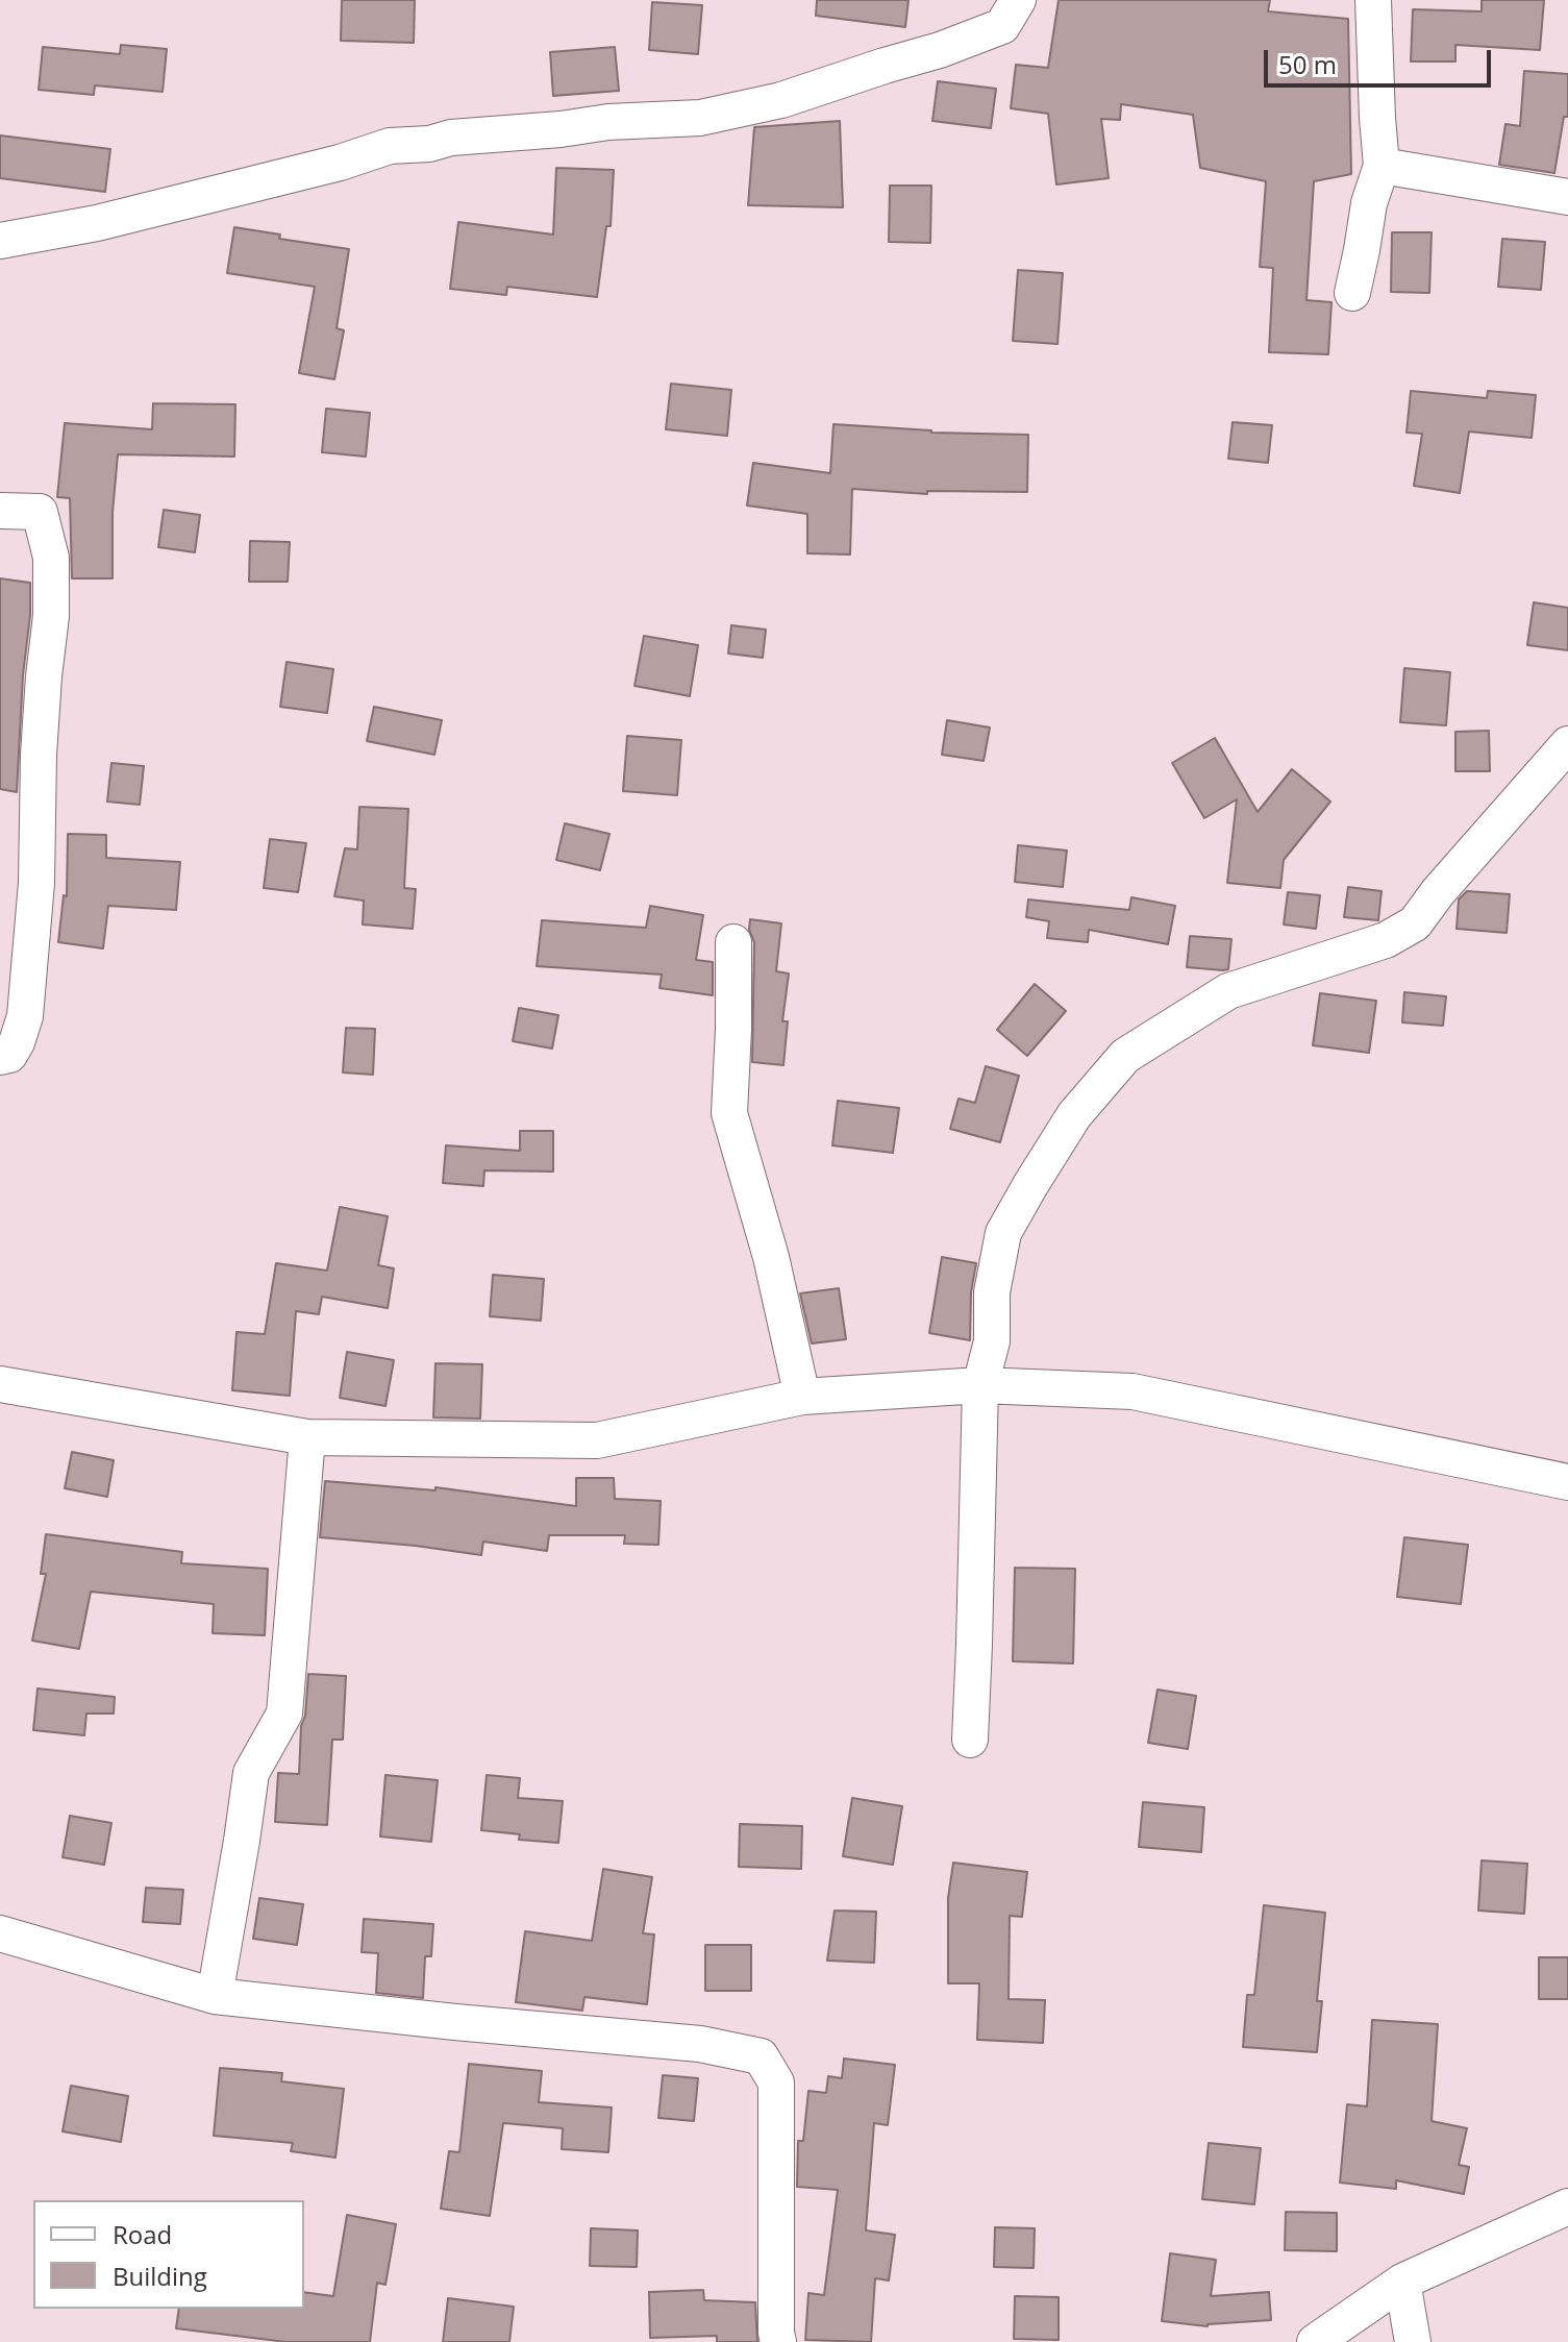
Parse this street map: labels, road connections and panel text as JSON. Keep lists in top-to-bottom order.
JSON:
{
  "legend": ["Road", "Building"],
  "scale_bar": "50 m"
}
